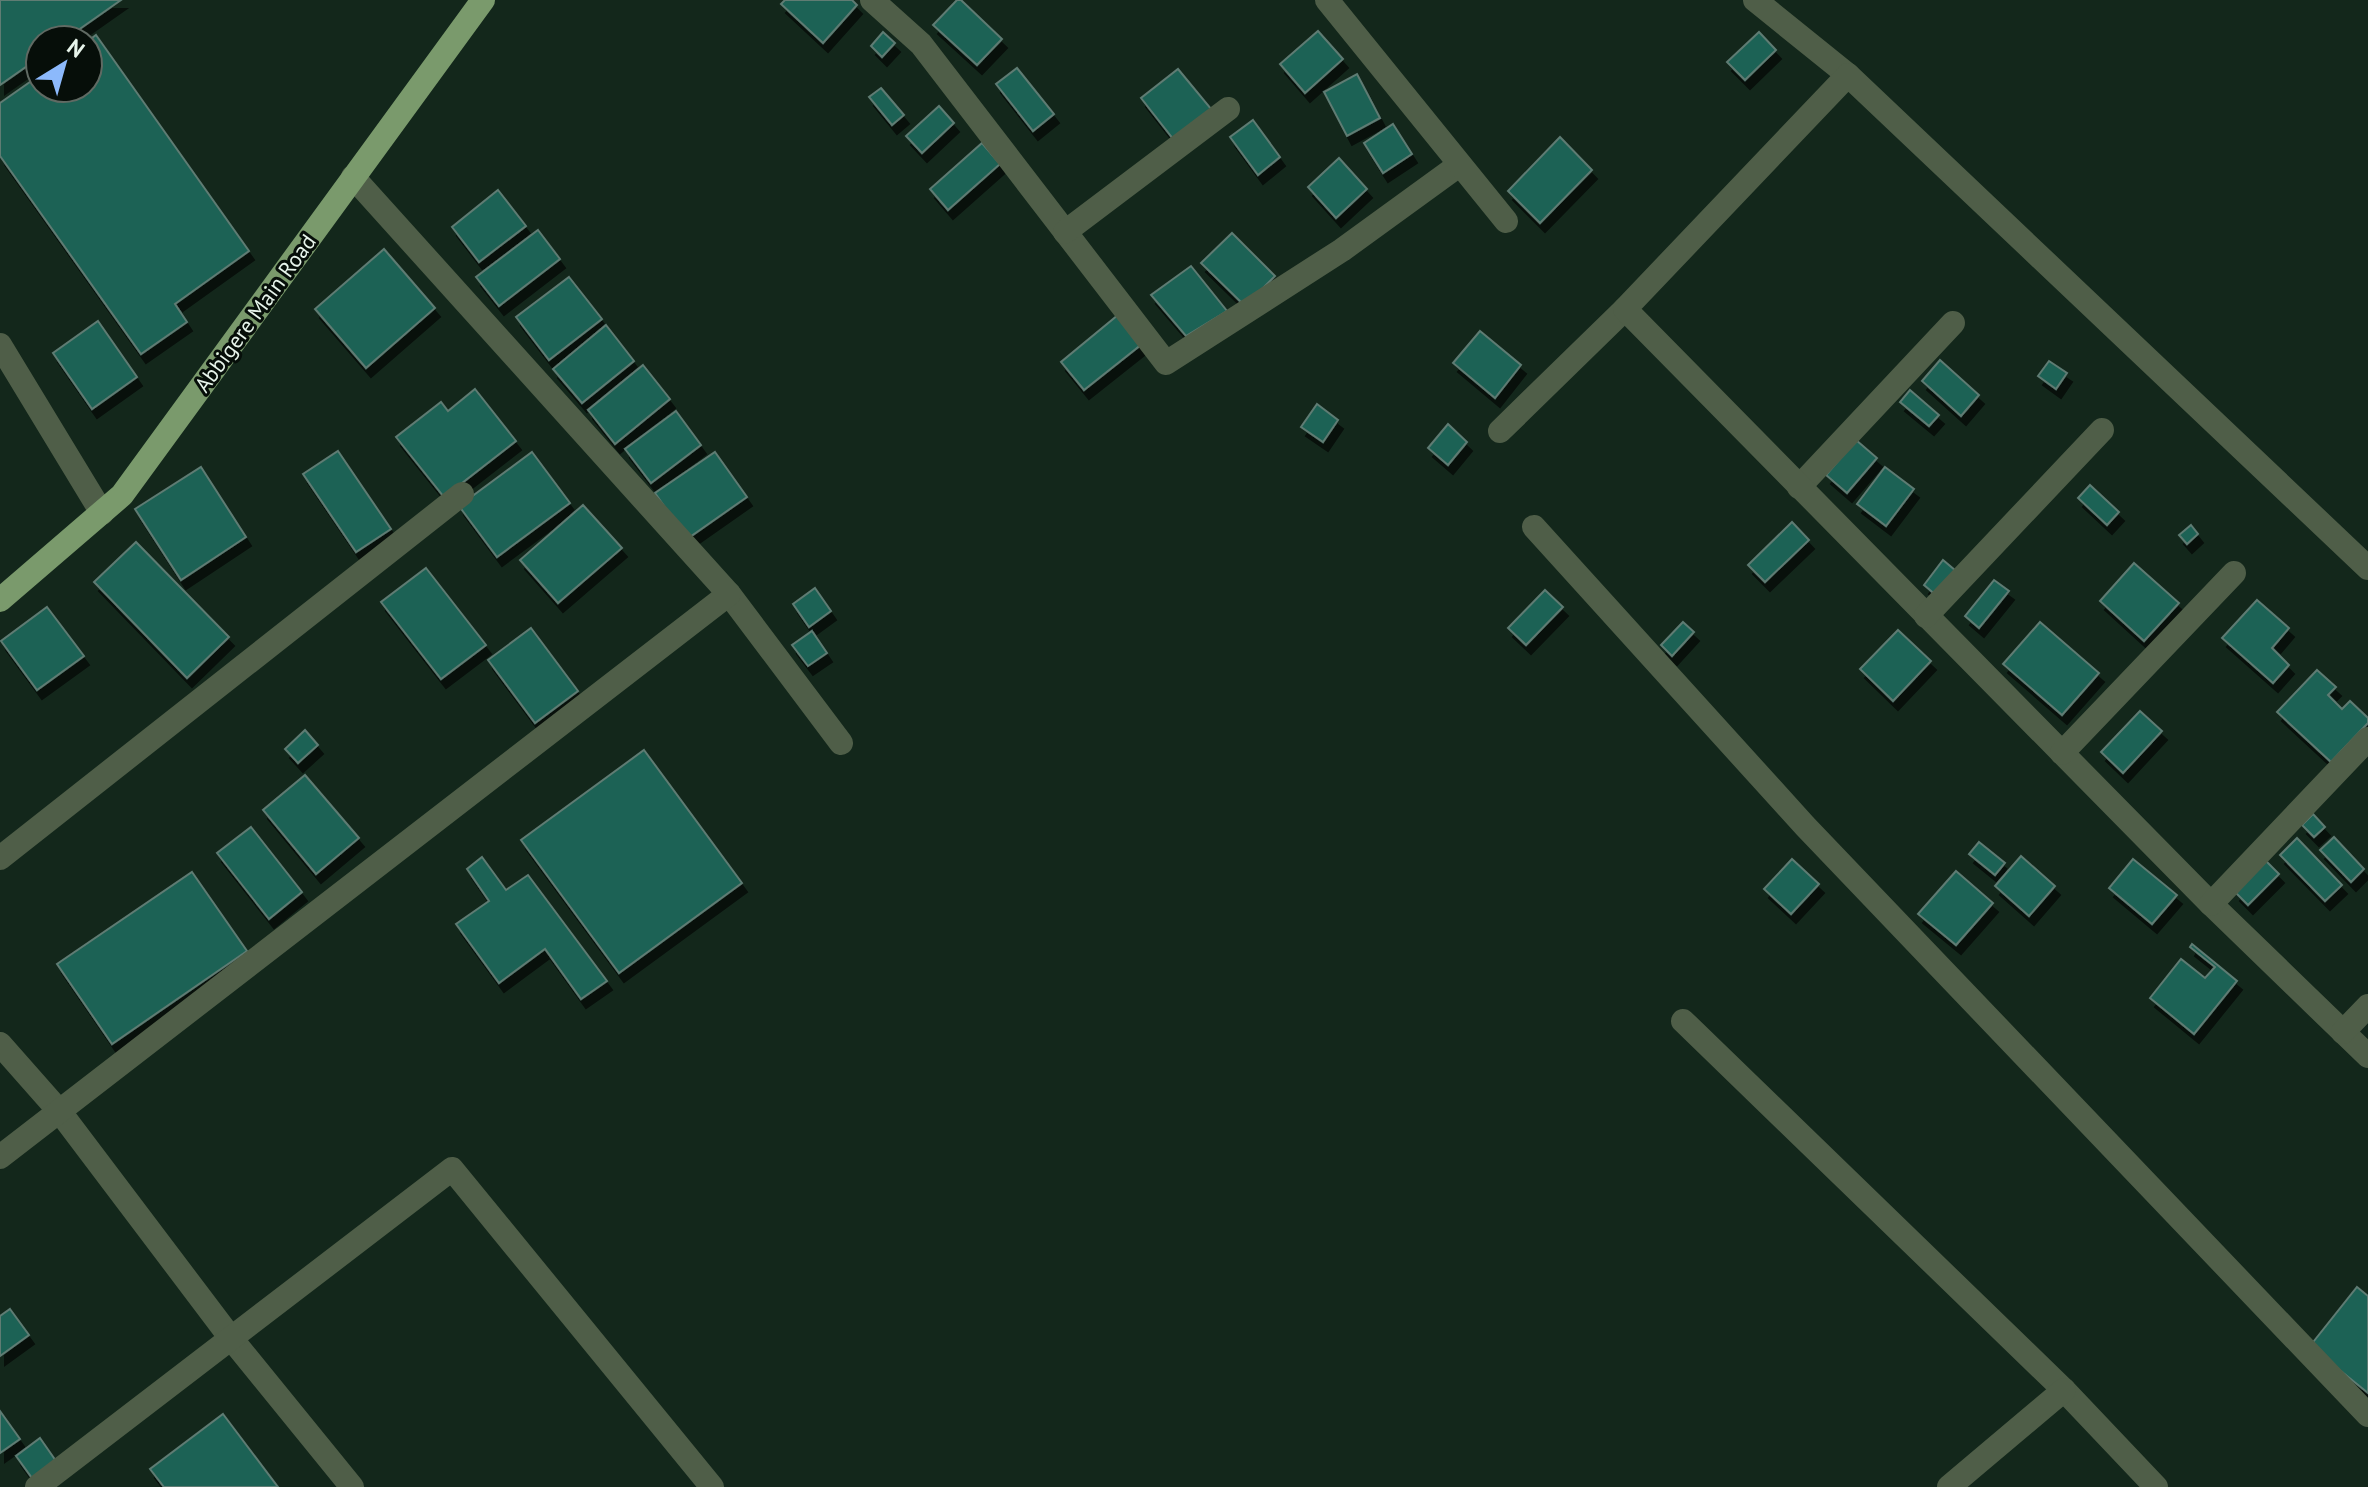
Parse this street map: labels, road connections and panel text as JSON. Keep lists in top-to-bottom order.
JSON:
{
  "streets": {
    "main road": ["Abbigere Main Road"]
  },
  "north": "top right"
}
